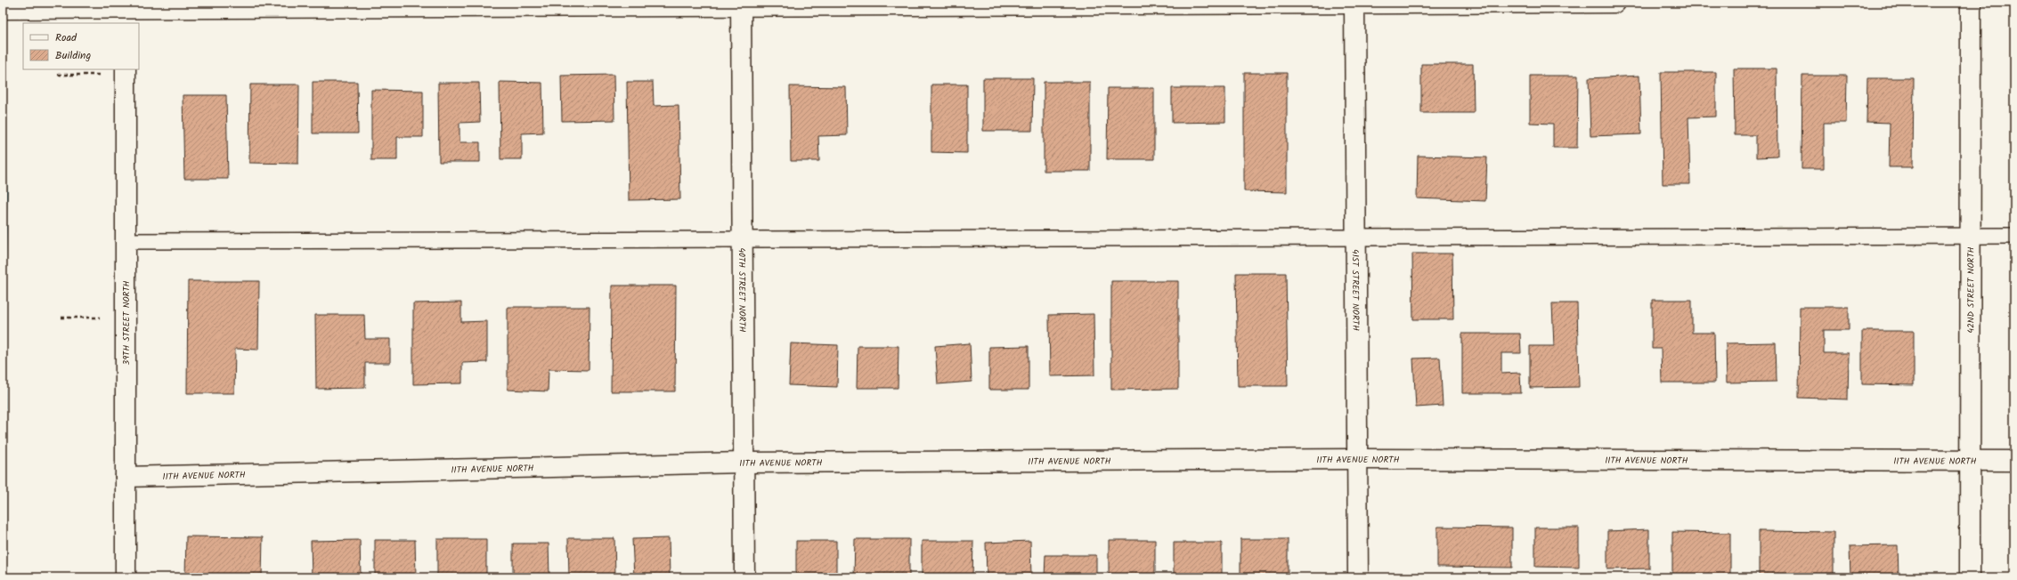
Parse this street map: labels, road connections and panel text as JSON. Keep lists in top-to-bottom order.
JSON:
{
  "streets": {
    "street": [
      "40TH STREET NORTH",
      "41ST STREET NORTH",
      "42ND STREET NORTH",
      "39TH STREET NORTH",
      "11TH AVENUE NORTH"
    ]
  },
  "crossings": [
    ["40TH STREET NORTH", "11TH AVENUE NORTH"],
    ["41ST STREET NORTH", "11TH AVENUE NORTH"],
    ["42ND STREET NORTH", "11TH AVENUE NORTH"],
    ["39TH STREET NORTH", "11TH AVENUE NORTH"]
  ],
  "legend": ["Road", "Building"]
}
